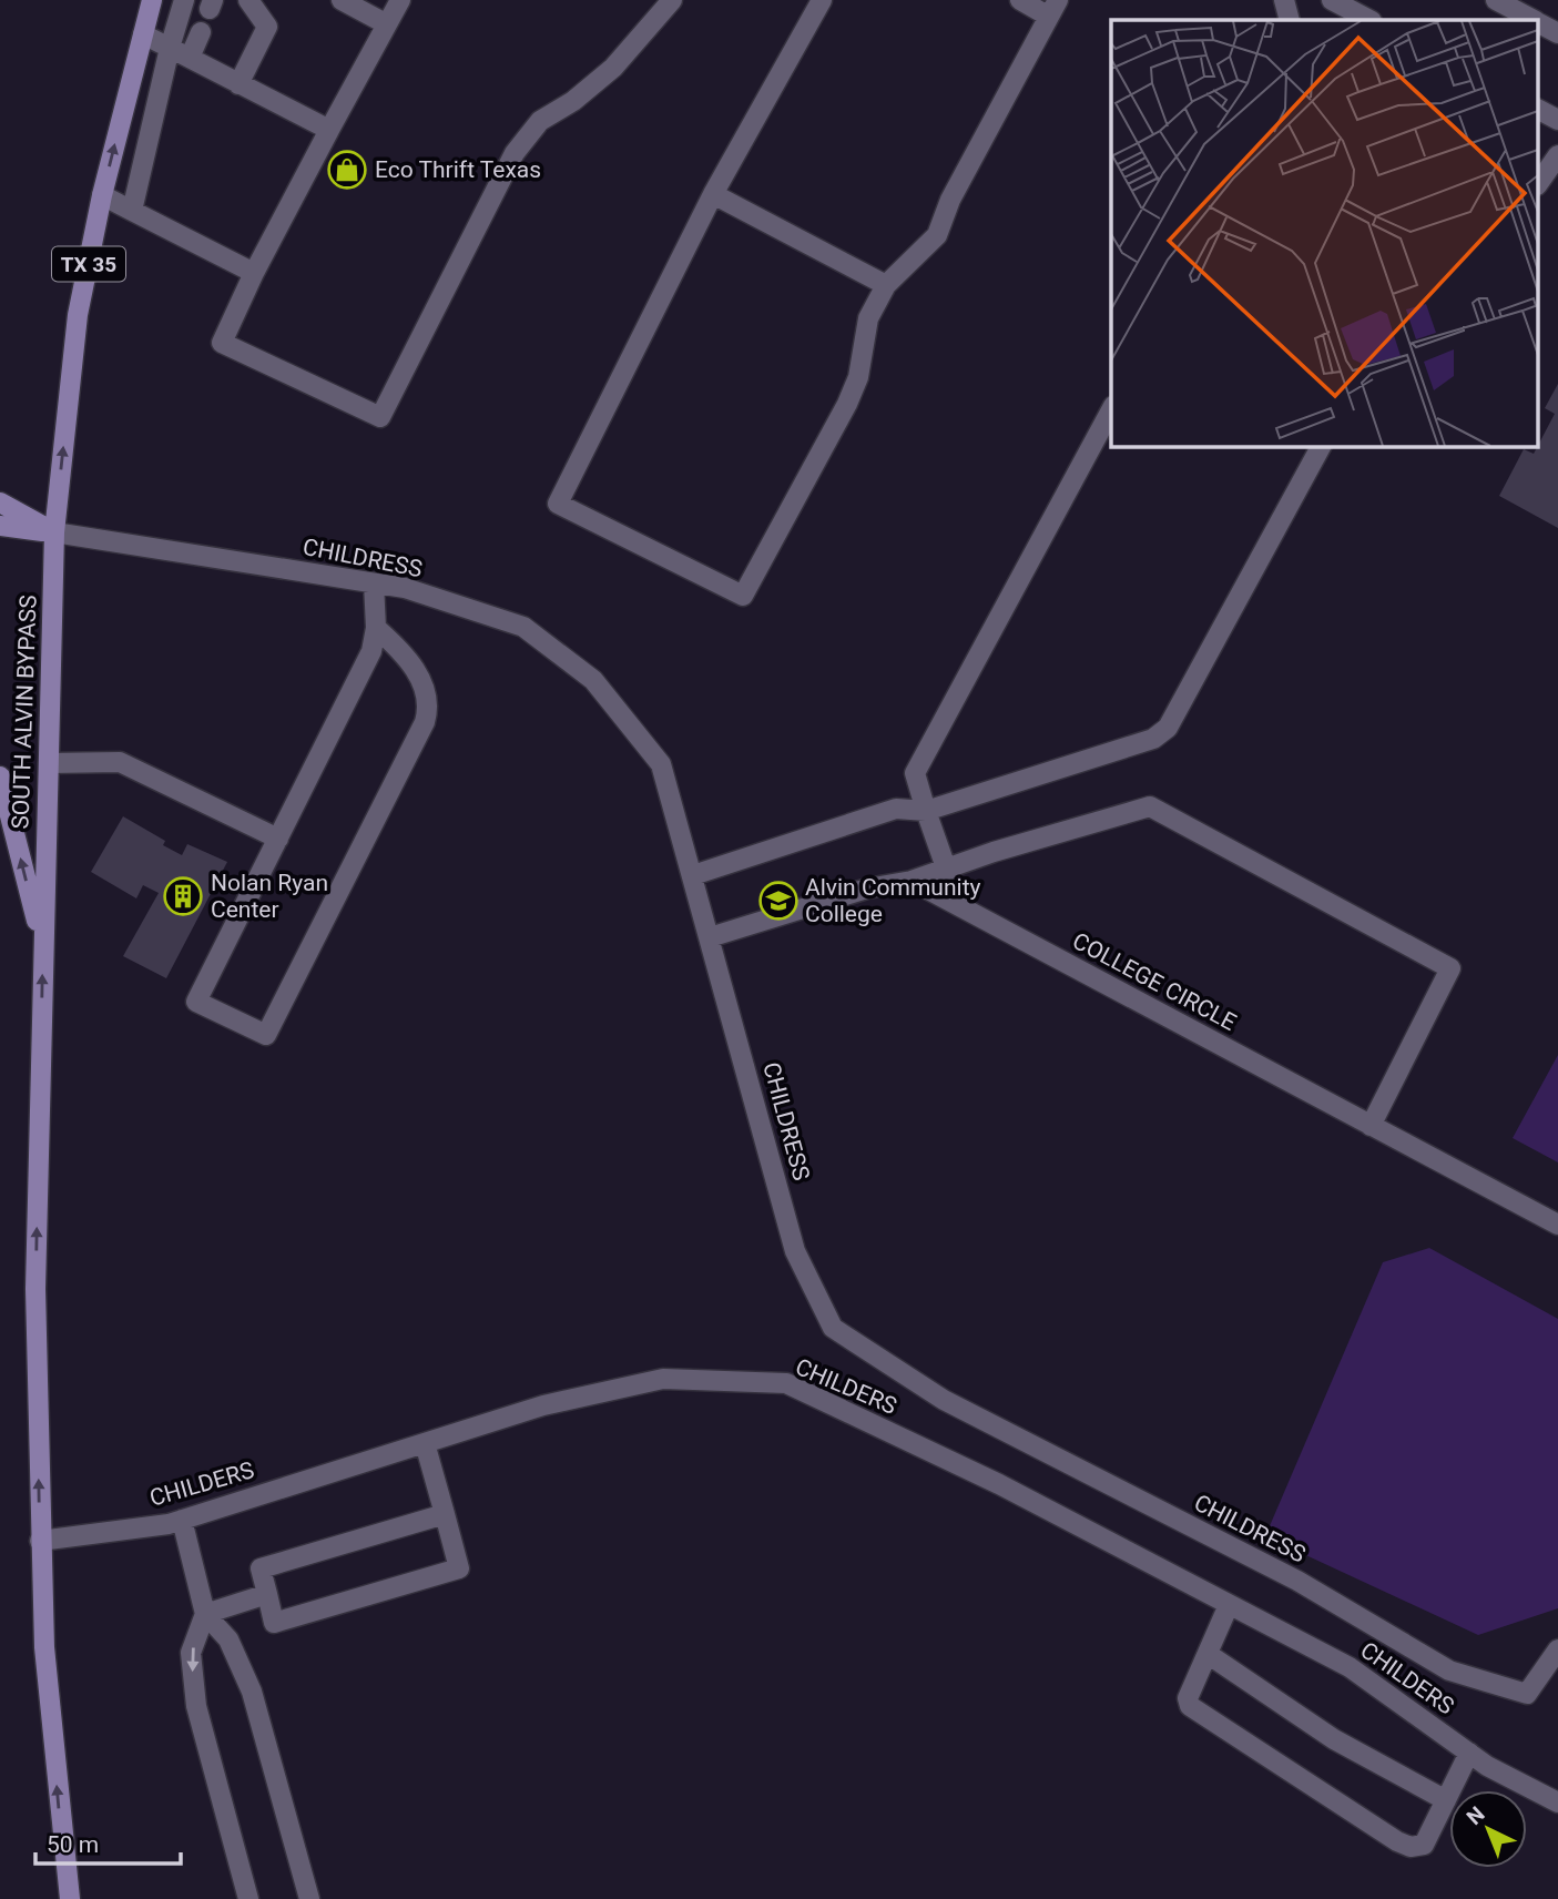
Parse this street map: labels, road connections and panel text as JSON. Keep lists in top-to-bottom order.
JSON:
{
  "streets": {
    "main road": ["TX 35", "SOUTH ALVIN BYPASS"],
    "street": ["CHILDRESS", "COLLEGE CIRCLE", "CHILDERS"]
  },
  "crossings": [
    ["CHILDRESS", "SOUTH ALVIN BYPASS"],
    ["SOUTH ALVIN BYPASS", "CHILDERS"]
  ],
  "one_way": ["SOUTH ALVIN BYPASS"],
  "places": {
    "shop": ["Eco Thrift Texas"],
    "building": ["Nolan Ryan Center"],
    "school or university": ["Alvin Community College"]
  },
  "scale_bar": "50 m",
  "north": "top left"
}
